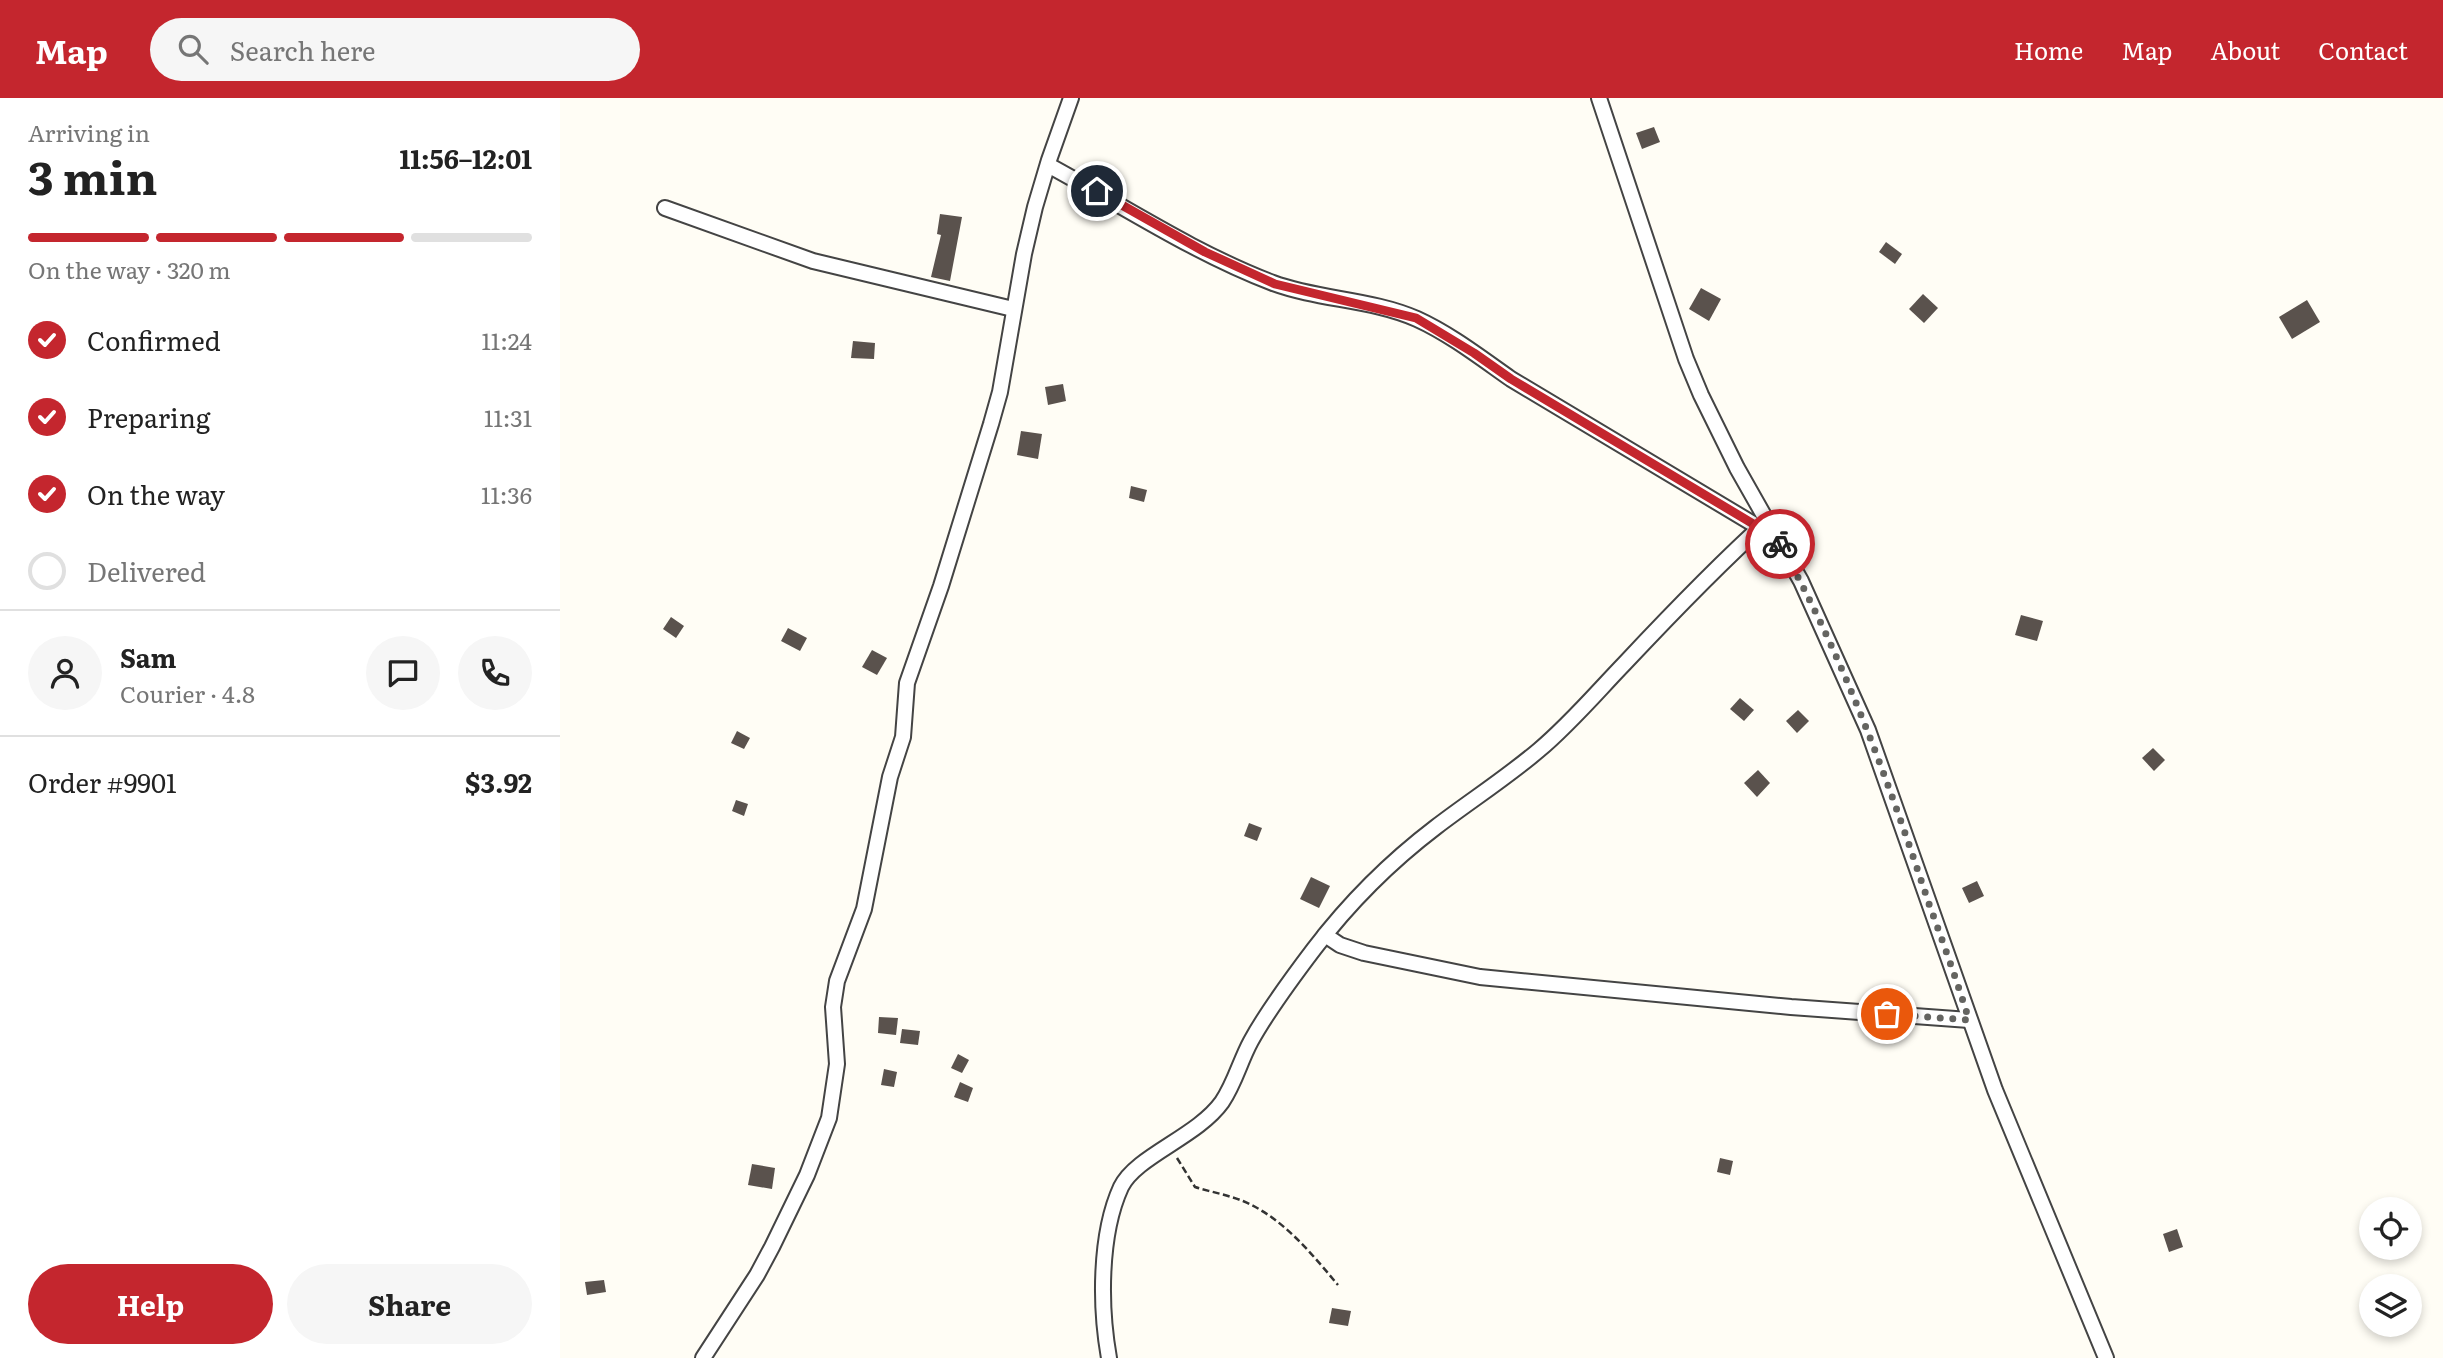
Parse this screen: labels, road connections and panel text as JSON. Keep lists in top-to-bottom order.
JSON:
{
  "page": {
    "header": "Map",
    "search": "Search here",
    "nav": [
      "Home",
      "Map",
      "About",
      "Contact"
    ],
    "heading": ["3 min", "Arriving in", "11:56–12:01"],
    "panel": [
      "Sam",
      "Courier · 4.8",
      "Order #9901",
      "$3.92"
    ],
    "bar": "On the way · 320 m",
    "list": [
      ["Confirmed", "11:24"],
      ["Preparing", "11:31"],
      ["On the way", "11:36"],
      "Delivered"
    ],
    "buttons": ["Help", "Share"]
  }
}
